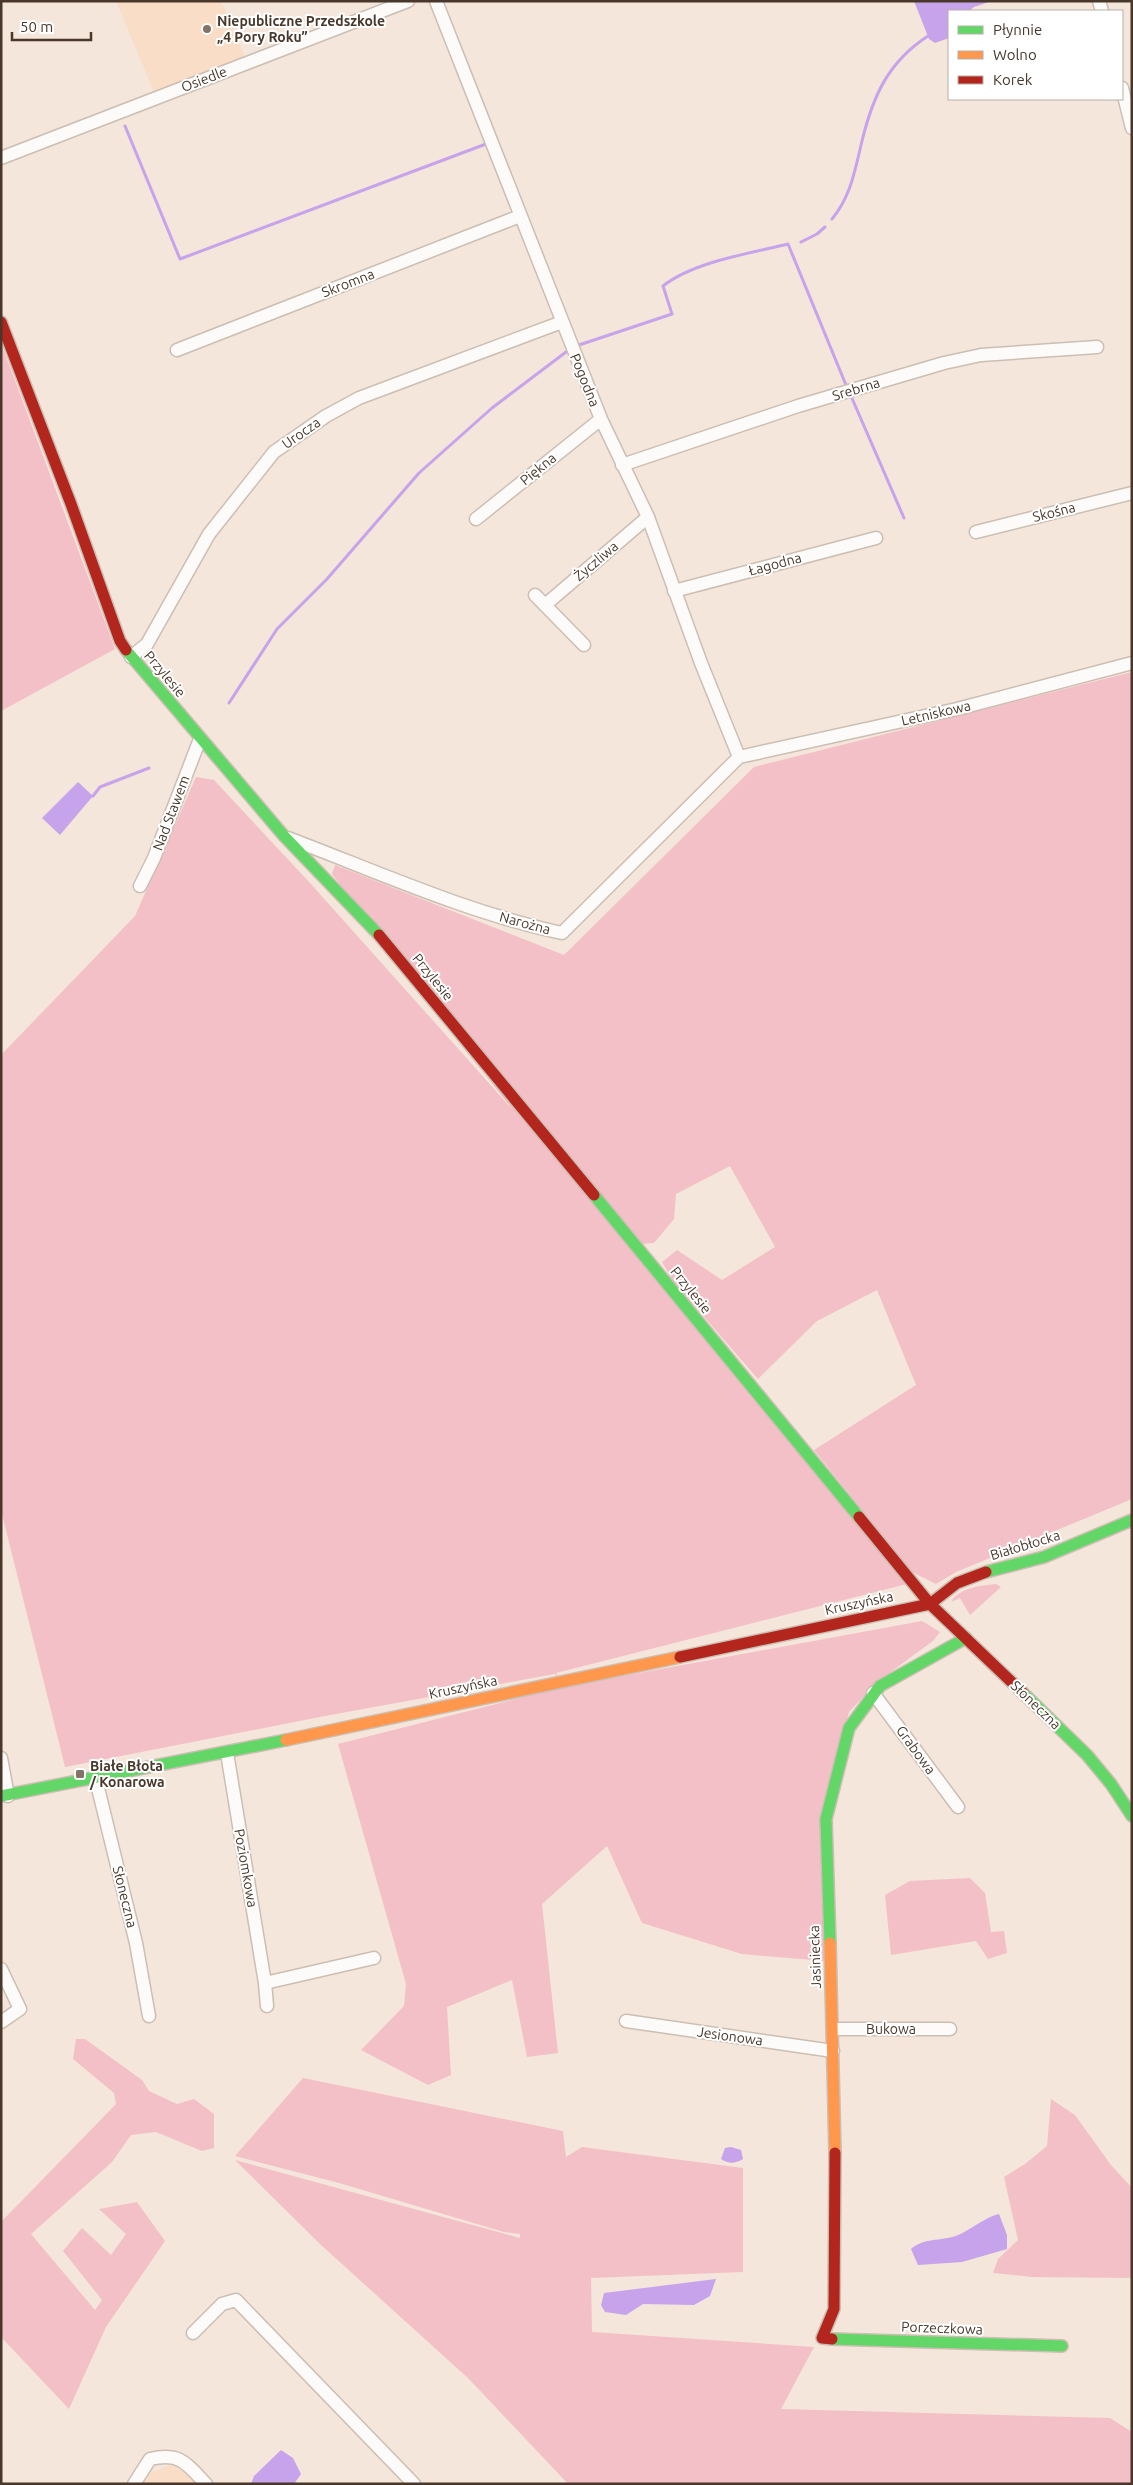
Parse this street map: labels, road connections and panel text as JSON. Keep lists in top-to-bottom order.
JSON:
{
  "streets": {
    "street": [
      "Osiedle",
      "Skromna",
      "Pogodna",
      "Srebrna",
      "Urocza",
      "Piękna",
      "Skośna",
      "Życzliwa",
      "Łagodna",
      "Przylesie",
      "Letniskowa",
      "Nad Stawem",
      "Narożna",
      "Białobłocka",
      "Kruszyńska",
      "Słoneczna",
      "Grabowa",
      "Poziomkowa",
      "Jasiniecka",
      "Bukowa",
      "Jesionowa",
      "Porzeczkowa"
    ]
  },
  "crossings": [
    ["Skromna", "Pogodna"],
    ["Pogodna", "Srebrna"],
    ["Pogodna", "Urocza"],
    ["Pogodna", "Piękna"],
    ["Pogodna", "Życzliwa"],
    ["Pogodna", "Łagodna"],
    ["Pogodna", "Letniskowa"],
    ["Pogodna", "Narożna"],
    ["Urocza", "Przylesie"],
    ["Przylesie", "Nad Stawem"],
    ["Przylesie", "Narożna"],
    ["Przylesie", "Białobłocka"],
    ["Przylesie", "Kruszyńska"],
    ["Przylesie", "Słoneczna"],
    ["Letniskowa", "Narożna"],
    ["Białobłocka", "Kruszyńska"],
    ["Białobłocka", "Słoneczna"],
    ["Kruszyńska", "Słoneczna"],
    ["Kruszyńska", "Poziomkowa"],
    ["Słoneczna", "Jasiniecka"],
    ["Grabowa", "Jasiniecka"],
    ["Jasiniecka", "Bukowa"],
    ["Jasiniecka", "Jesionowa"],
    ["Jasiniecka", "Porzeczkowa"]
  ],
  "places": {
    "other": ["Niepubliczne Przedszkole „4 Pory Roku”"],
    "transit": ["Białe Błota / Konarowa"]
  },
  "legend": ["Płynnie", "Wolno", "Korek"],
  "scale_bar": "50 m"
}
